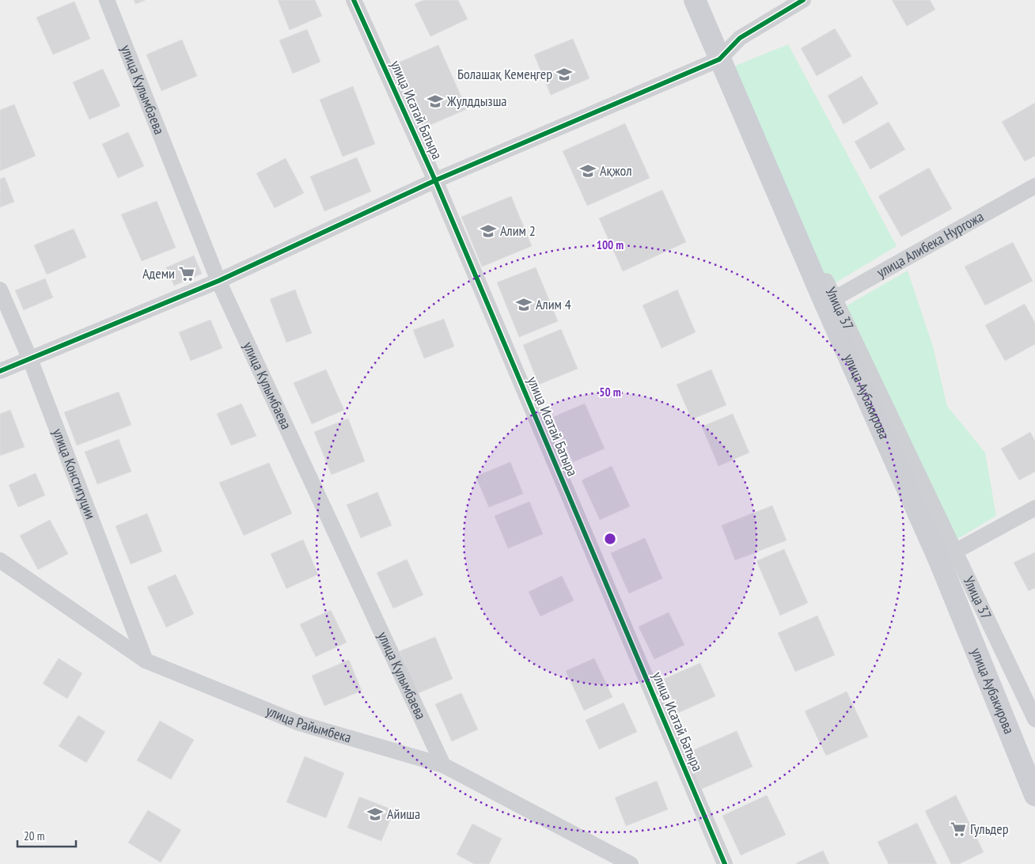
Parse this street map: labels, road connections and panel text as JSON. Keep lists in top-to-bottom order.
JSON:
{
  "streets": {
    "main road": ["улица Аубакирова"],
    "street": [
      "улица Кулымбаева",
      "улица Исатай Батыра",
      "улица Алибека Нургожа",
      "Улица 37",
      "улица Конституции",
      "улица Райымбека"
    ]
  },
  "crossings": [
    ["улица Кулымбаева", "улица Райымбека"],
    ["улица Алибека Нургожа", "улица Аубакирова"],
    ["улица Конституции", "улица Райымбека"]
  ],
  "places": {
    "school or university": [
      "Болашақ Кемеңгер",
      "Жулддызша",
      "Ақжол",
      "Алим 2",
      "Алим 4",
      "Айиша"
    ],
    "supermarket": ["Адеми", "Гульдер"]
  },
  "scale_bar": "20 m",
  "rings": ["100 m", "50 m"]
}
